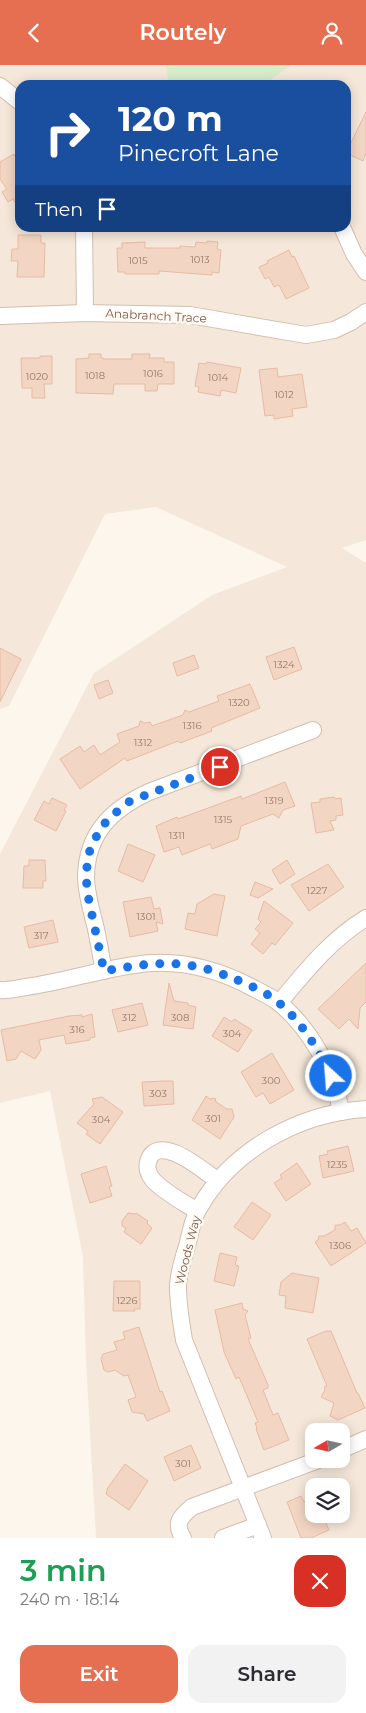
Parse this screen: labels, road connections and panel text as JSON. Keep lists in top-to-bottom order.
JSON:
{
  "streets": {
    "street": ["Anabranch Trace", "Woods Way"]
  },
  "house_numbers": [
    "1013",
    "1015",
    "1016",
    "1018",
    "1020",
    "1014",
    "1012",
    "1324",
    "1320",
    "1316",
    "1312",
    "1319",
    "1315",
    "1311",
    "1227",
    "1301",
    "317",
    "312",
    "308",
    "316",
    "304",
    "300",
    "303",
    "301",
    "304",
    "1235",
    "1306",
    "1226",
    "301"
  ],
  "north": "left",
  "page": {
    "header": "Routely",
    "turn": ["120 m", "Pinecroft Lane"],
    "then": "Then",
    "heading": ["3 min", "240 m · 18:14"],
    "buttons": ["Exit", "Share"]
  }
}
